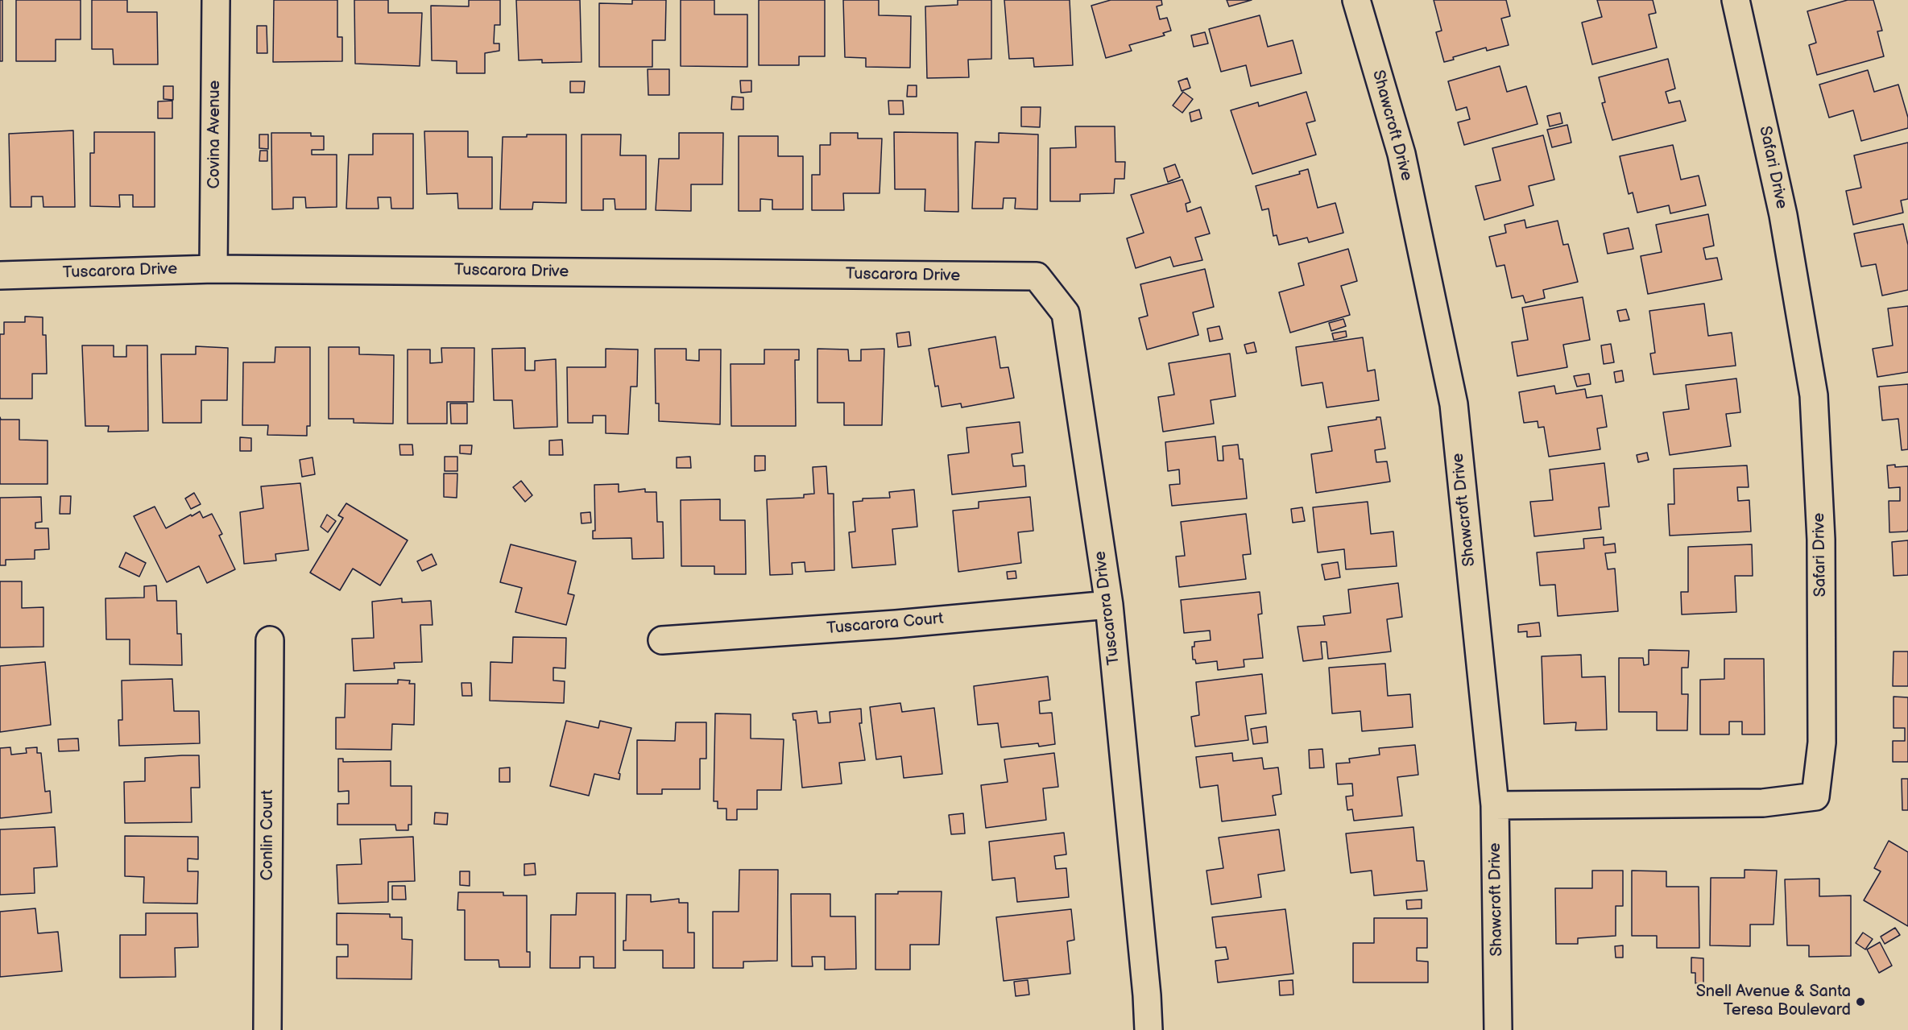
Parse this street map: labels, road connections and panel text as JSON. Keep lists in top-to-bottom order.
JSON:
{
  "streets": {
    "street": [
      "Shawcroft Drive",
      "Covina Avenue",
      "Safari Drive",
      "Tuscarora Drive",
      "Tuscarora Court",
      "Conlin Court"
    ]
  },
  "crossings": [
    ["Shawcroft Drive", "Safari Drive"],
    ["Covina Avenue", "Tuscarora Drive"],
    ["Tuscarora Drive", "Tuscarora Court"]
  ],
  "places": ["Snell Avenue & Santa Teresa Boulevard"]
}
